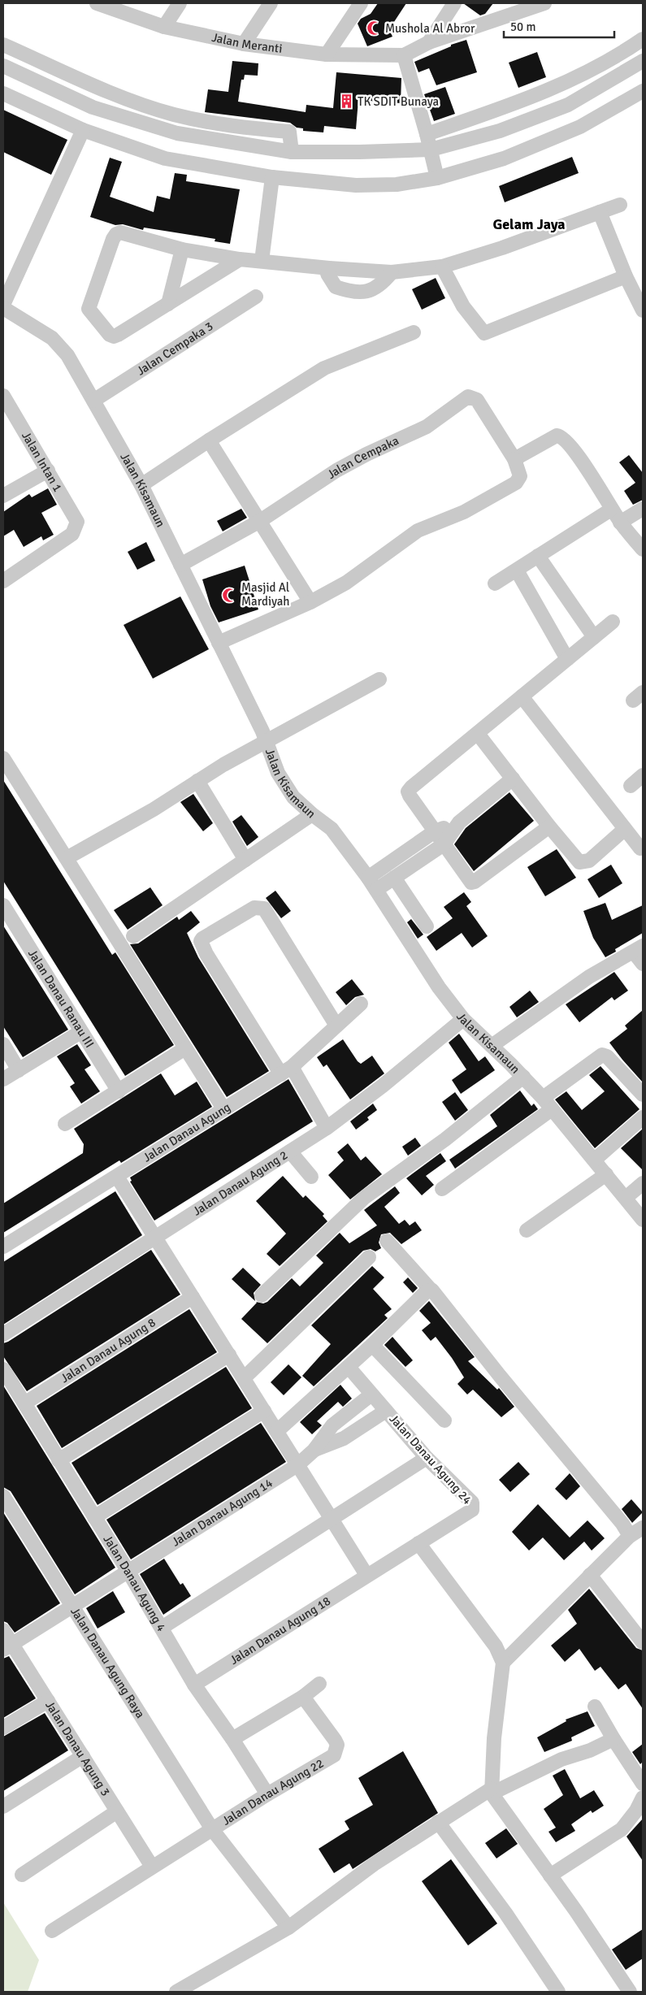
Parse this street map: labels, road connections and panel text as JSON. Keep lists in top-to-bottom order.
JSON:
{
  "streets": {
    "street": [
      "Jalan Meranti",
      "Jalan Cempaka 3",
      "Jalan Cempaka",
      "Jalan Intan 1",
      "Jalan Kisamaun",
      "Jalan Danau Ranau III",
      "Jalan Danau Agung",
      "Jalan Danau Agung 2",
      "Jalan Danau Agung 8",
      "Jalan Danau Agung 24",
      "Jalan Danau Agung 14",
      "Jalan Danau Agung 4",
      "Jalan Danau Agung 18",
      "Jalan Danau Agung Raya",
      "Jalan Danau Agung 3",
      "Jalan Danau Agung 22"
    ]
  },
  "crossings": [
    ["Jalan Cempaka 3", "Jalan Kisamaun"],
    ["Jalan Cempaka", "Jalan Kisamaun"],
    ["Jalan Kisamaun", "Jalan Danau Agung 2"],
    ["Jalan Danau Agung 8", "Jalan Danau Agung 4"],
    ["Jalan Danau Agung 24", "Jalan Danau Agung 14"],
    ["Jalan Danau Agung 24", "Jalan Danau Agung 18"],
    ["Jalan Danau Agung 14", "Jalan Danau Agung 4"],
    ["Jalan Danau Agung 14", "Jalan Danau Agung Raya"],
    ["Jalan Danau Agung 14", "Jalan Danau Agung 3"],
    ["Jalan Danau Agung 4", "Jalan Danau Agung 18"],
    ["Jalan Danau Agung 4", "Jalan Danau Agung 22"],
    ["Jalan Danau Agung Raya", "Jalan Danau Agung 22"],
    ["Jalan Danau Agung 3", "Jalan Danau Agung 22"]
  ],
  "districts": ["Gelam Jaya"],
  "places": {
    "mosque": ["Mushola Al Abror", "Masjid Al Mardiyah"],
    "building": ["TK SDIT Bunaya"]
  },
  "scale_bar": "50 m"
}
